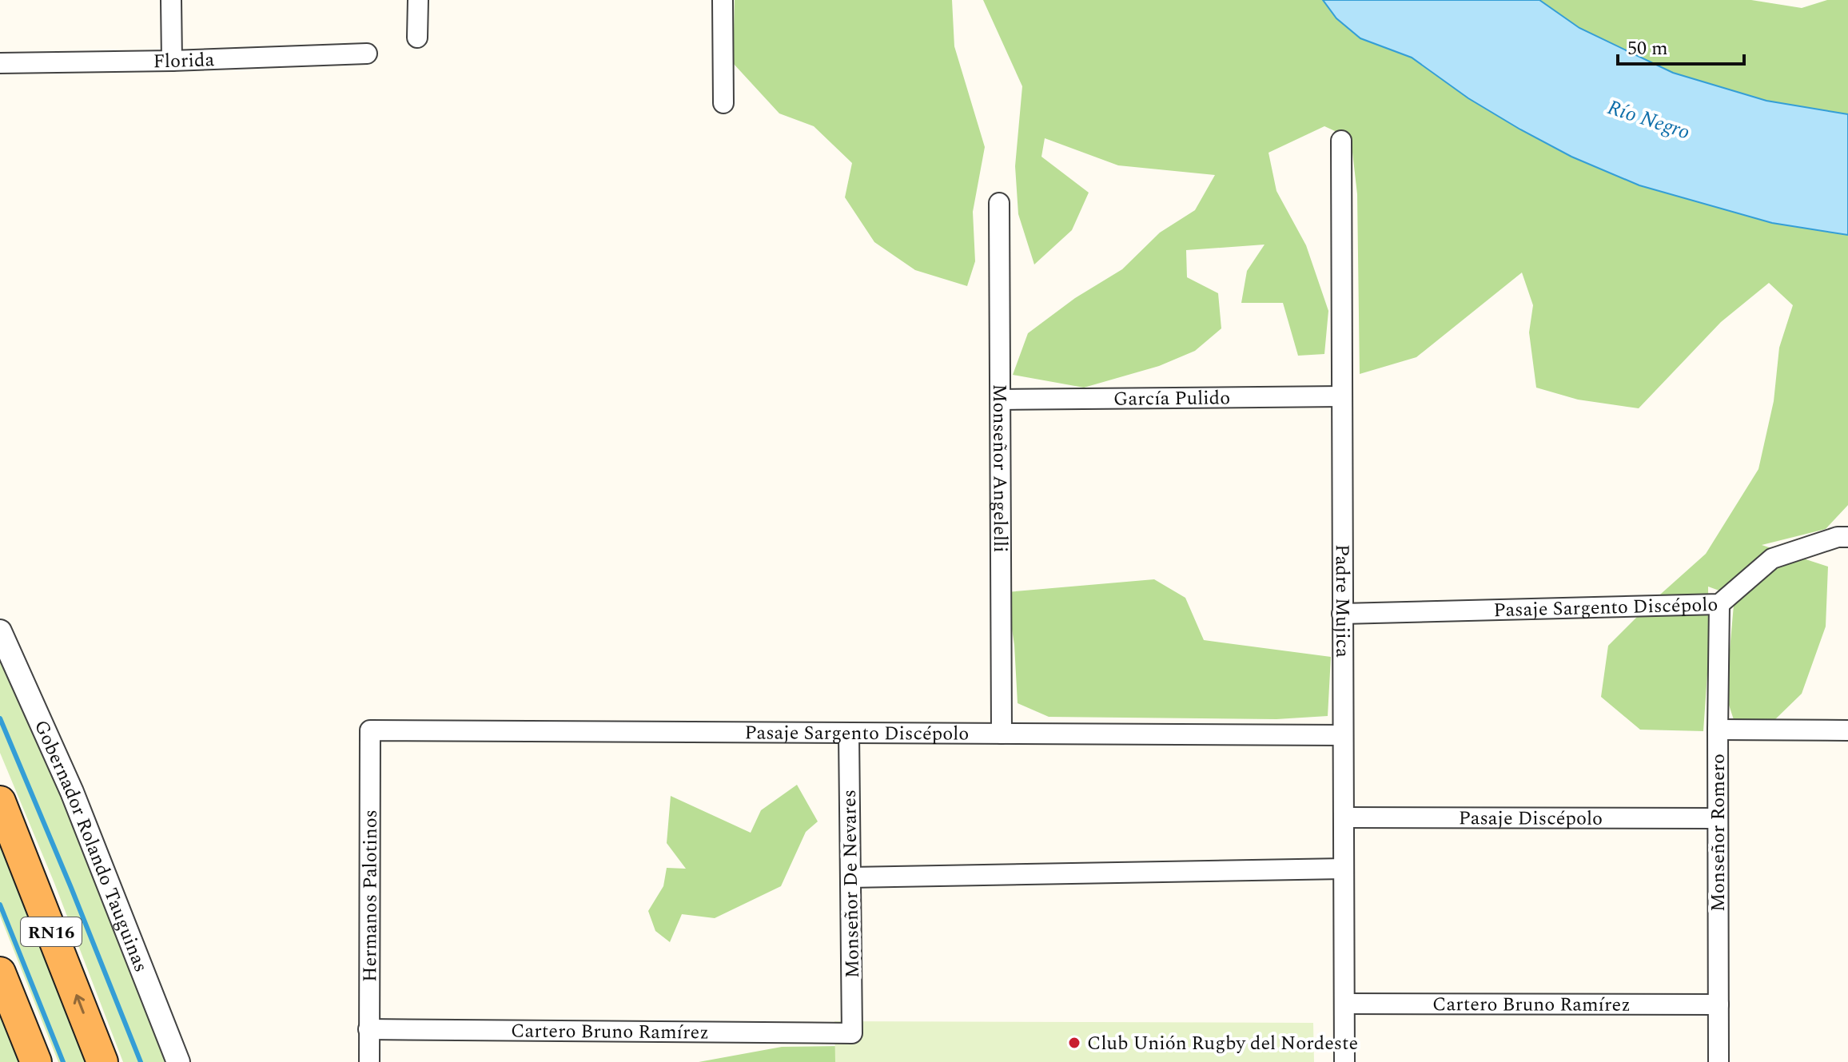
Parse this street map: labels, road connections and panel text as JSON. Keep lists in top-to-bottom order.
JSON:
{
  "streets": {
    "highway": ["RN16"],
    "street": [
      "Florida",
      "García Pulido",
      "Monseñor Angelelli",
      "Padre Mujica",
      "Pasaje Sargento Discépolo",
      "Pasaje Discépolo",
      "Monseñor Romero",
      "Gobernador Rolando Tauguinas",
      "Monseñor De Nevares",
      "Hermanos Palotinos",
      "Cartero Bruno Ramírez"
    ]
  },
  "crossings": [
    ["García Pulido", "Monseñor Angelelli"],
    ["García Pulido", "Padre Mujica"],
    ["Monseñor Angelelli", "Pasaje Sargento Discépolo"],
    ["Padre Mujica", "Pasaje Sargento Discépolo"],
    ["Padre Mujica", "Pasaje Discépolo"],
    ["Padre Mujica", "Cartero Bruno Ramírez"],
    ["Pasaje Sargento Discépolo", "Monseñor Romero"],
    ["Pasaje Sargento Discépolo", "Monseñor De Nevares"],
    ["Pasaje Sargento Discépolo", "Hermanos Palotinos"],
    ["Pasaje Discépolo", "Monseñor Romero"],
    ["Monseñor Romero", "Cartero Bruno Ramírez"],
    ["Monseñor De Nevares", "Cartero Bruno Ramírez"],
    ["Hermanos Palotinos", "Cartero Bruno Ramírez"]
  ],
  "water": ["Río Negro"],
  "places": ["Club Unión Rugby del Nordeste"],
  "scale_bar": "50 m"
}
